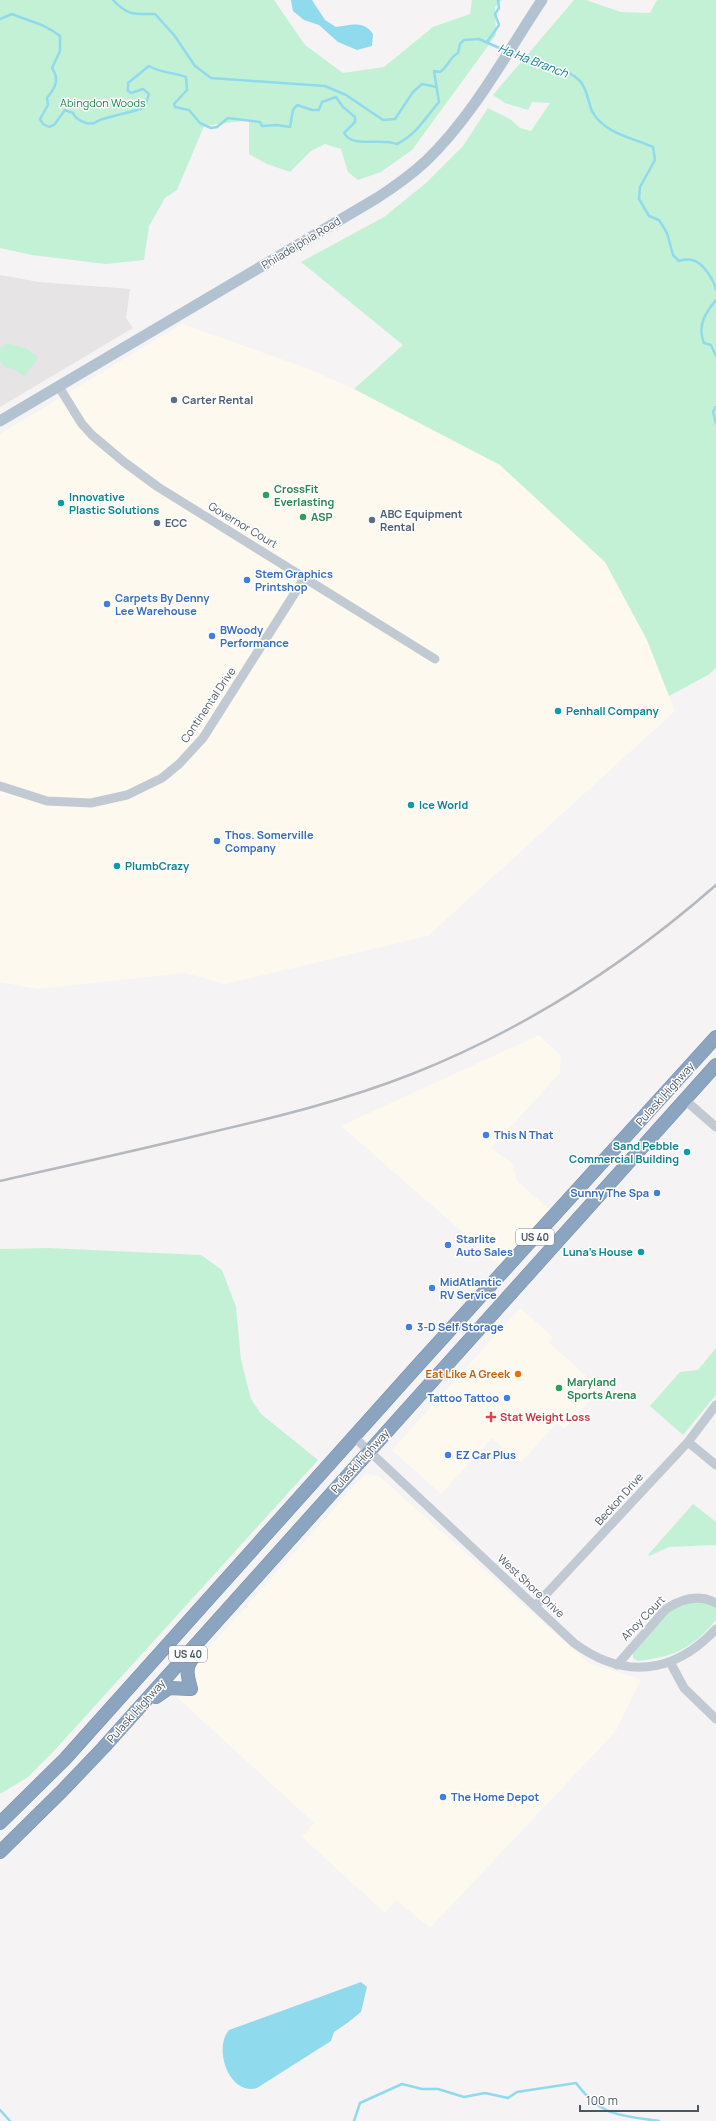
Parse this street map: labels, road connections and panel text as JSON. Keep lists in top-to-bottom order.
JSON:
{
  "streets": {
    "highway": ["Pulaski Highway", "US 40"],
    "main road": ["Philadelphia Road"],
    "street": [
      "Governor Court",
      "Continental Drive",
      "Beckon Drive",
      "West Shore Drive",
      "Ahoy Court"
    ]
  },
  "crossings": [
    ["Philadelphia Road", "Governor Court"],
    ["Governor Court", "Continental Drive"],
    ["Pulaski Highway", "West Shore Drive"],
    ["Beckon Drive", "West Shore Drive"],
    ["West Shore Drive", "Ahoy Court"]
  ],
  "water": ["Ha Ha Branch"],
  "parks": ["Abingdon Woods"],
  "places": {
    "other": [
      "Carter Rental",
      "CrossFit Everlasting",
      "Innovative Plastic Solutions",
      "ASP",
      "ABC Equipment Rental",
      "ECC",
      "Stem Graphics Printshop",
      "Carpets By Denny Lee Warehouse",
      "BWoody Performance",
      "Penhall Company",
      "Ice World",
      "Thos. Somerville Company",
      "PlumbCrazy",
      "This N That",
      "Sand Pebble Commercial Building",
      "Sunny The Spa",
      "Starlite Auto Sales",
      "Luna's House",
      "MidAtlantic RV Service",
      "3-D Self Storage",
      "Eat Like A Greek",
      "Maryland Sports Arena",
      "Tattoo Tattoo",
      "EZ Car Plus",
      "The Home Depot"
    ],
    "health": ["Stat Weight Loss"]
  },
  "scale_bar": "100 m"
}
